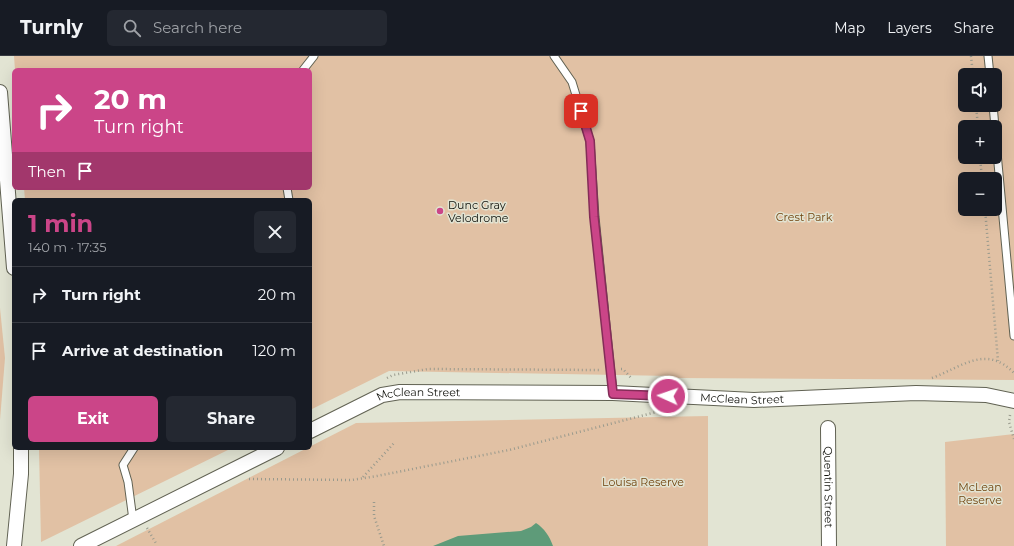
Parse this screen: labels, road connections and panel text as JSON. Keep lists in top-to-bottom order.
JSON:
{
  "streets": {
    "street": ["McClean Street", "Quentin Street"]
  },
  "parks": ["Crest Park", "Louisa Reserve", "McLean Reserve"],
  "places": ["Dunc Gray Velodrome"],
  "page": {
    "header": "Turnly",
    "search": "Search here",
    "nav": ["Map", "Layers", "Share"],
    "map_buttons": ["+", "−"],
    "turn": ["20 m", "Turn right"],
    "then": "Then",
    "heading": ["1 min", "140 m · 17:35"],
    "list": [
      {
        "name": "Turn right",
        "value": "20 m"
      },
      {
        "name": "Arrive at destination",
        "value": "120 m"
      }
    ],
    "buttons": ["Exit", "Share"]
  }
}
